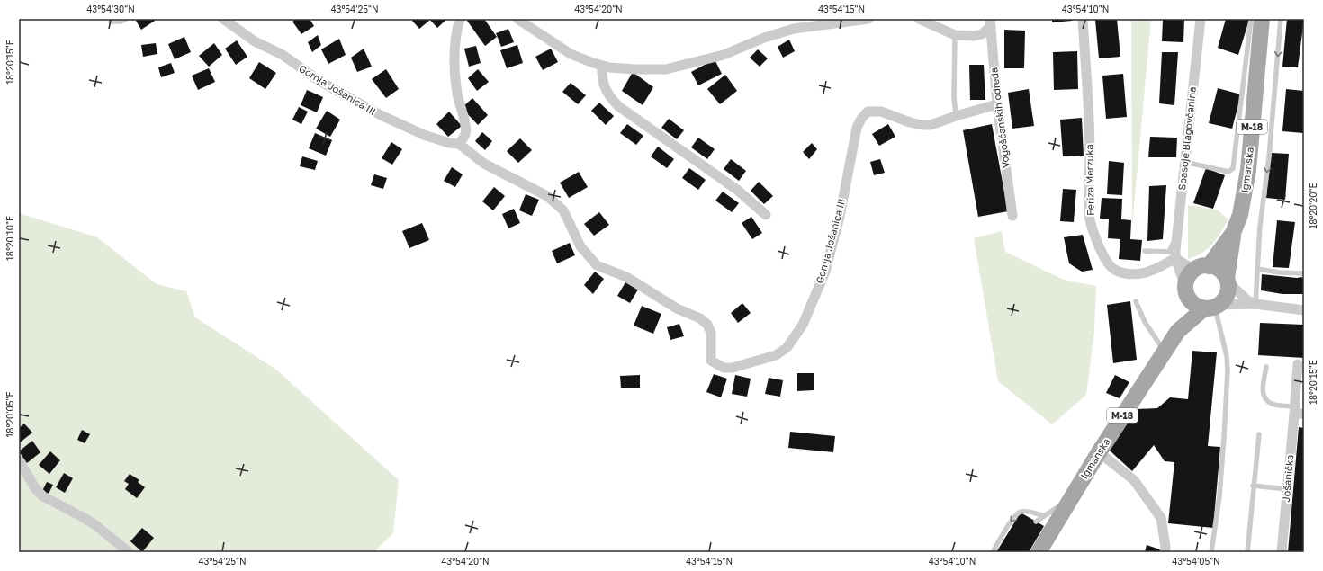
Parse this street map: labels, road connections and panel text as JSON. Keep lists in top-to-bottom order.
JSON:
{
  "streets": {
    "main road": ["M-18", "Igmanska"],
    "street": [
      "Gornja Jošanica III",
      "Vogošćanskih odreda",
      "Spasoje Blagovčanina",
      "Feriza Merzuka",
      "Jošanička"
    ]
  },
  "crossings": [
    ["Gornja Jošanica III", "Vogošćanskih odreda"],
    ["M-18", "Igmanska"],
    ["Spasoje Blagovčanina", "Feriza Merzuka"]
  ],
  "coordinates": [
    "43°54'30\"N",
    "43°54'25\"N",
    "43°54'20\"N",
    "43°54'15\"N",
    "43°54'10\"N",
    "18°20'15\"E",
    "18°20'20\"E",
    "18°20'10\"E",
    "18°20'05\"E",
    "43°54'05\"N"
  ]
}
